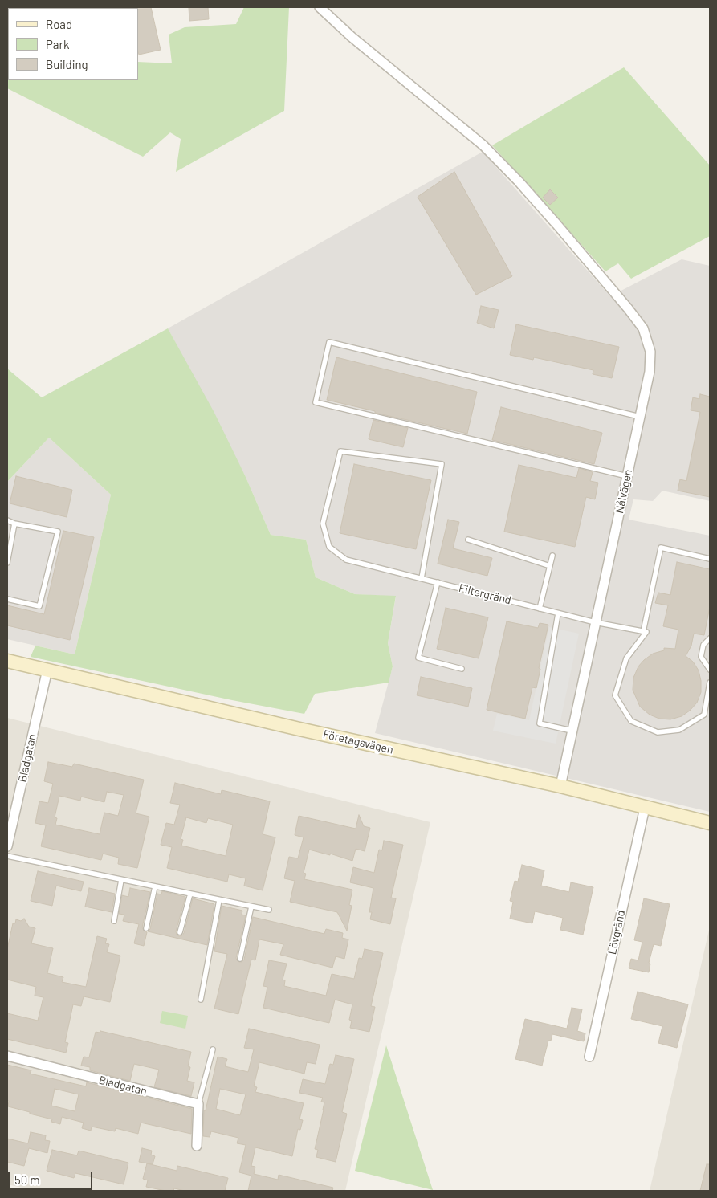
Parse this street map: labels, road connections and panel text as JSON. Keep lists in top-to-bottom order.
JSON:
{
  "streets": {
    "street": [
      "Nålvägen",
      "Företagsvägen",
      "Bladgatan",
      "Lövgränd"
    ],
    "lane": ["Filtergränd"]
  },
  "crossings": [
    ["Nålvägen", "Filtergränd"],
    ["Nålvägen", "Företagsvägen"],
    ["Företagsvägen", "Bladgatan"],
    ["Företagsvägen", "Lövgränd"]
  ],
  "legend": ["Road", "Park", "Building"],
  "scale_bar": "50 m"
}
